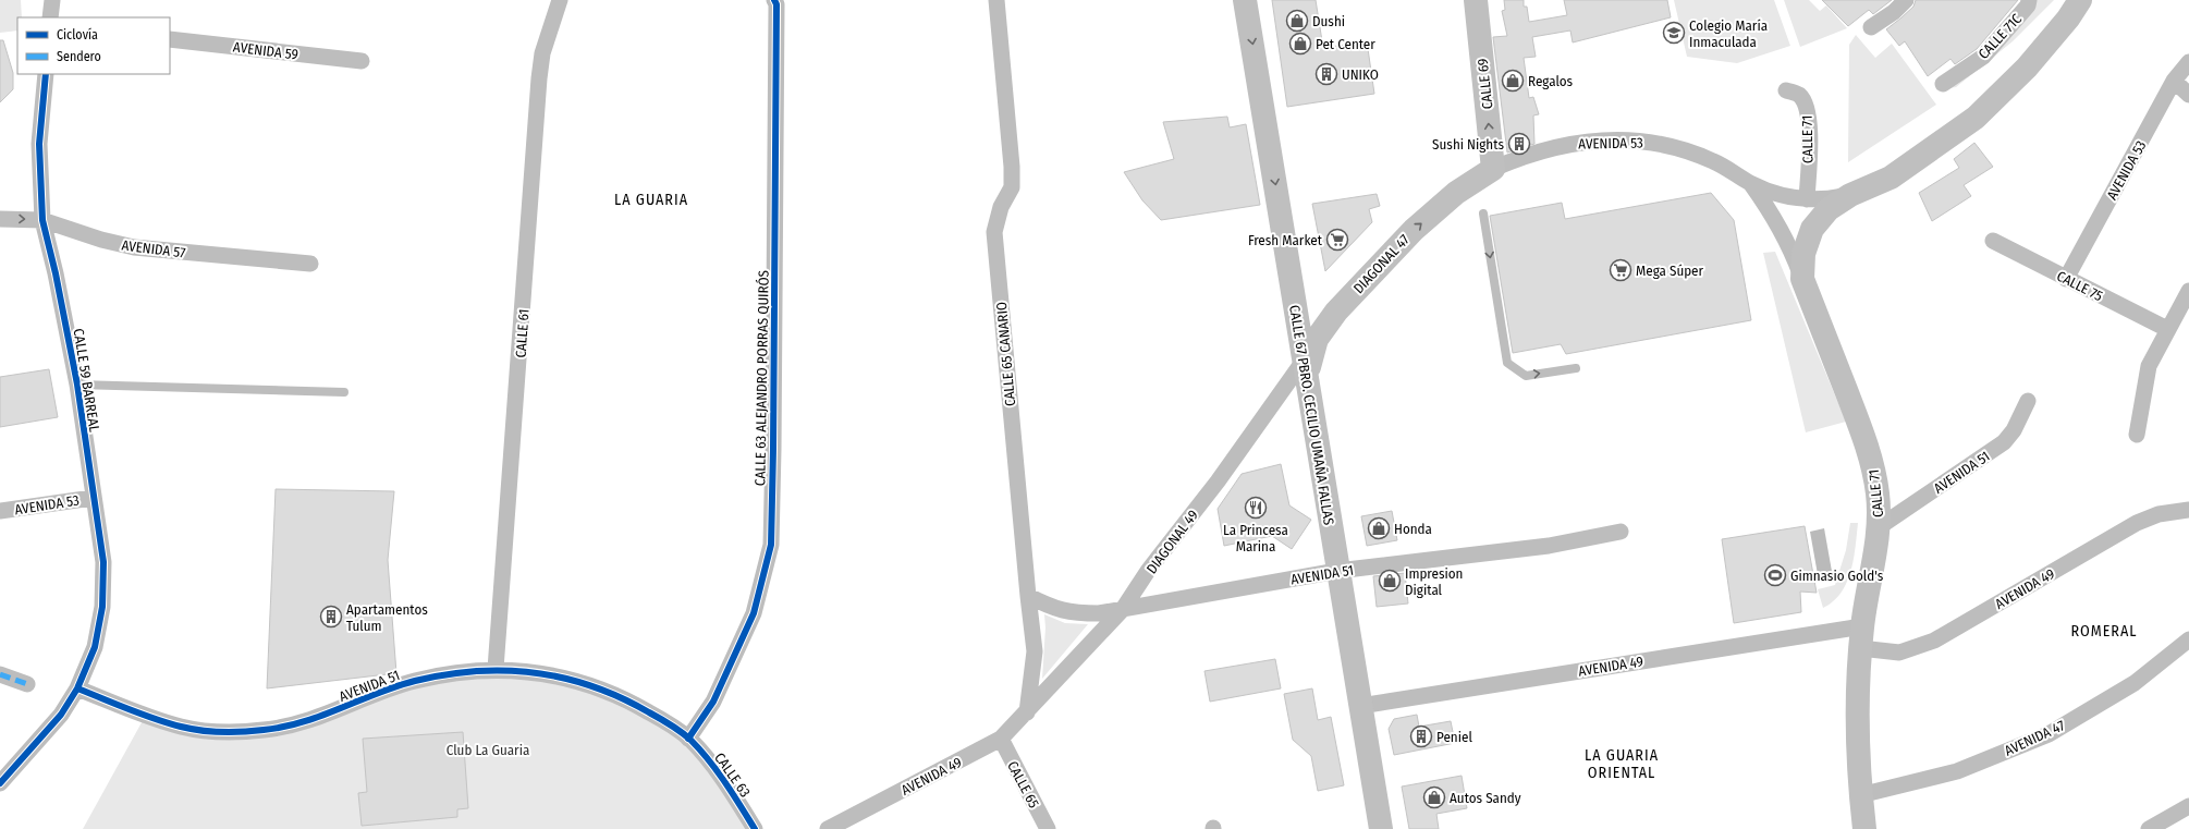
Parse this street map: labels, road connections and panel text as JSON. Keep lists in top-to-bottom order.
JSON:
{
  "streets": {
    "main road": [
      "CALLE 69",
      "CALLE 71",
      "DIAGONAL 47",
      "CALLE 67 PBRO. CECILIO UMAÑA FALLAS"
    ],
    "street": [
      "CALLE 71C",
      "AVENIDA 59",
      "AVENIDA 53",
      "AVENIDA 57",
      "CALLE 75",
      "CALLE 61",
      "CALLE 65 CANARIO",
      "CALLE 63 ALEJANDRO PORRAS QUIRÓS",
      "CALLE 59 BARREAL",
      "AVENIDA 51",
      "DIAGONAL 49",
      "AVENIDA 49",
      "AVENIDA 47",
      "CALLE 63",
      "CALLE 65"
    ]
  },
  "crossings": [
    ["CALLE 69", "AVENIDA 53"],
    ["CALLE 69", "DIAGONAL 47"],
    ["CALLE 71", "AVENIDA 53"],
    ["CALLE 71", "AVENIDA 51"],
    ["CALLE 71", "AVENIDA 49"],
    ["CALLE 71", "AVENIDA 47"],
    ["AVENIDA 53", "DIAGONAL 47"],
    ["AVENIDA 53", "CALLE 75"],
    ["AVENIDA 53", "CALLE 59 BARREAL"],
    ["AVENIDA 57", "CALLE 59 BARREAL"],
    ["DIAGONAL 47", "CALLE 67 PBRO. CECILIO UMAÑA FALLAS"],
    ["CALLE 61", "AVENIDA 51"],
    ["CALLE 65 CANARIO", "AVENIDA 51"],
    ["CALLE 65 CANARIO", "DIAGONAL 49"],
    ["CALLE 65 CANARIO", "AVENIDA 49"],
    ["CALLE 63 ALEJANDRO PORRAS QUIRÓS", "AVENIDA 51"],
    ["CALLE 63 ALEJANDRO PORRAS QUIRÓS", "CALLE 63"],
    ["CALLE 59 BARREAL", "AVENIDA 51"],
    ["CALLE 67 PBRO. CECILIO UMAÑA FALLAS", "AVENIDA 51"],
    ["CALLE 67 PBRO. CECILIO UMAÑA FALLAS", "DIAGONAL 49"],
    ["CALLE 67 PBRO. CECILIO UMAÑA FALLAS", "AVENIDA 49"],
    ["AVENIDA 51", "DIAGONAL 49"],
    ["AVENIDA 51", "CALLE 63"],
    ["DIAGONAL 49", "AVENIDA 49"],
    ["AVENIDA 49", "CALLE 65"]
  ],
  "one_way": ["CALLE 69", "DIAGONAL 47", "CALLE 67 PBRO. CECILIO UMAÑA FALLAS"],
  "districts": ["LA GUARIA", "ROMERAL", "LA GUARIA ORIENTAL"],
  "parks": ["Club La Guaria"],
  "places": {
    "shop": [
      "Dushi",
      "Pet Center",
      "Regalos",
      "Honda",
      "Impresion Digital",
      "Autos Sandy"
    ],
    "school or university": ["Colegio María Inmaculada"],
    "building": [
      "UNIKO",
      "Sushi Nights",
      "Apartamentos Tulum",
      "Peniel"
    ],
    "supermarket": ["Fresh Market", "Mega Súper"],
    "restaurant": ["La Princesa Marina"],
    "sports": ["Gimnasio Gold's"]
  },
  "legend": ["Ciclovía", "Sendero"]
}
